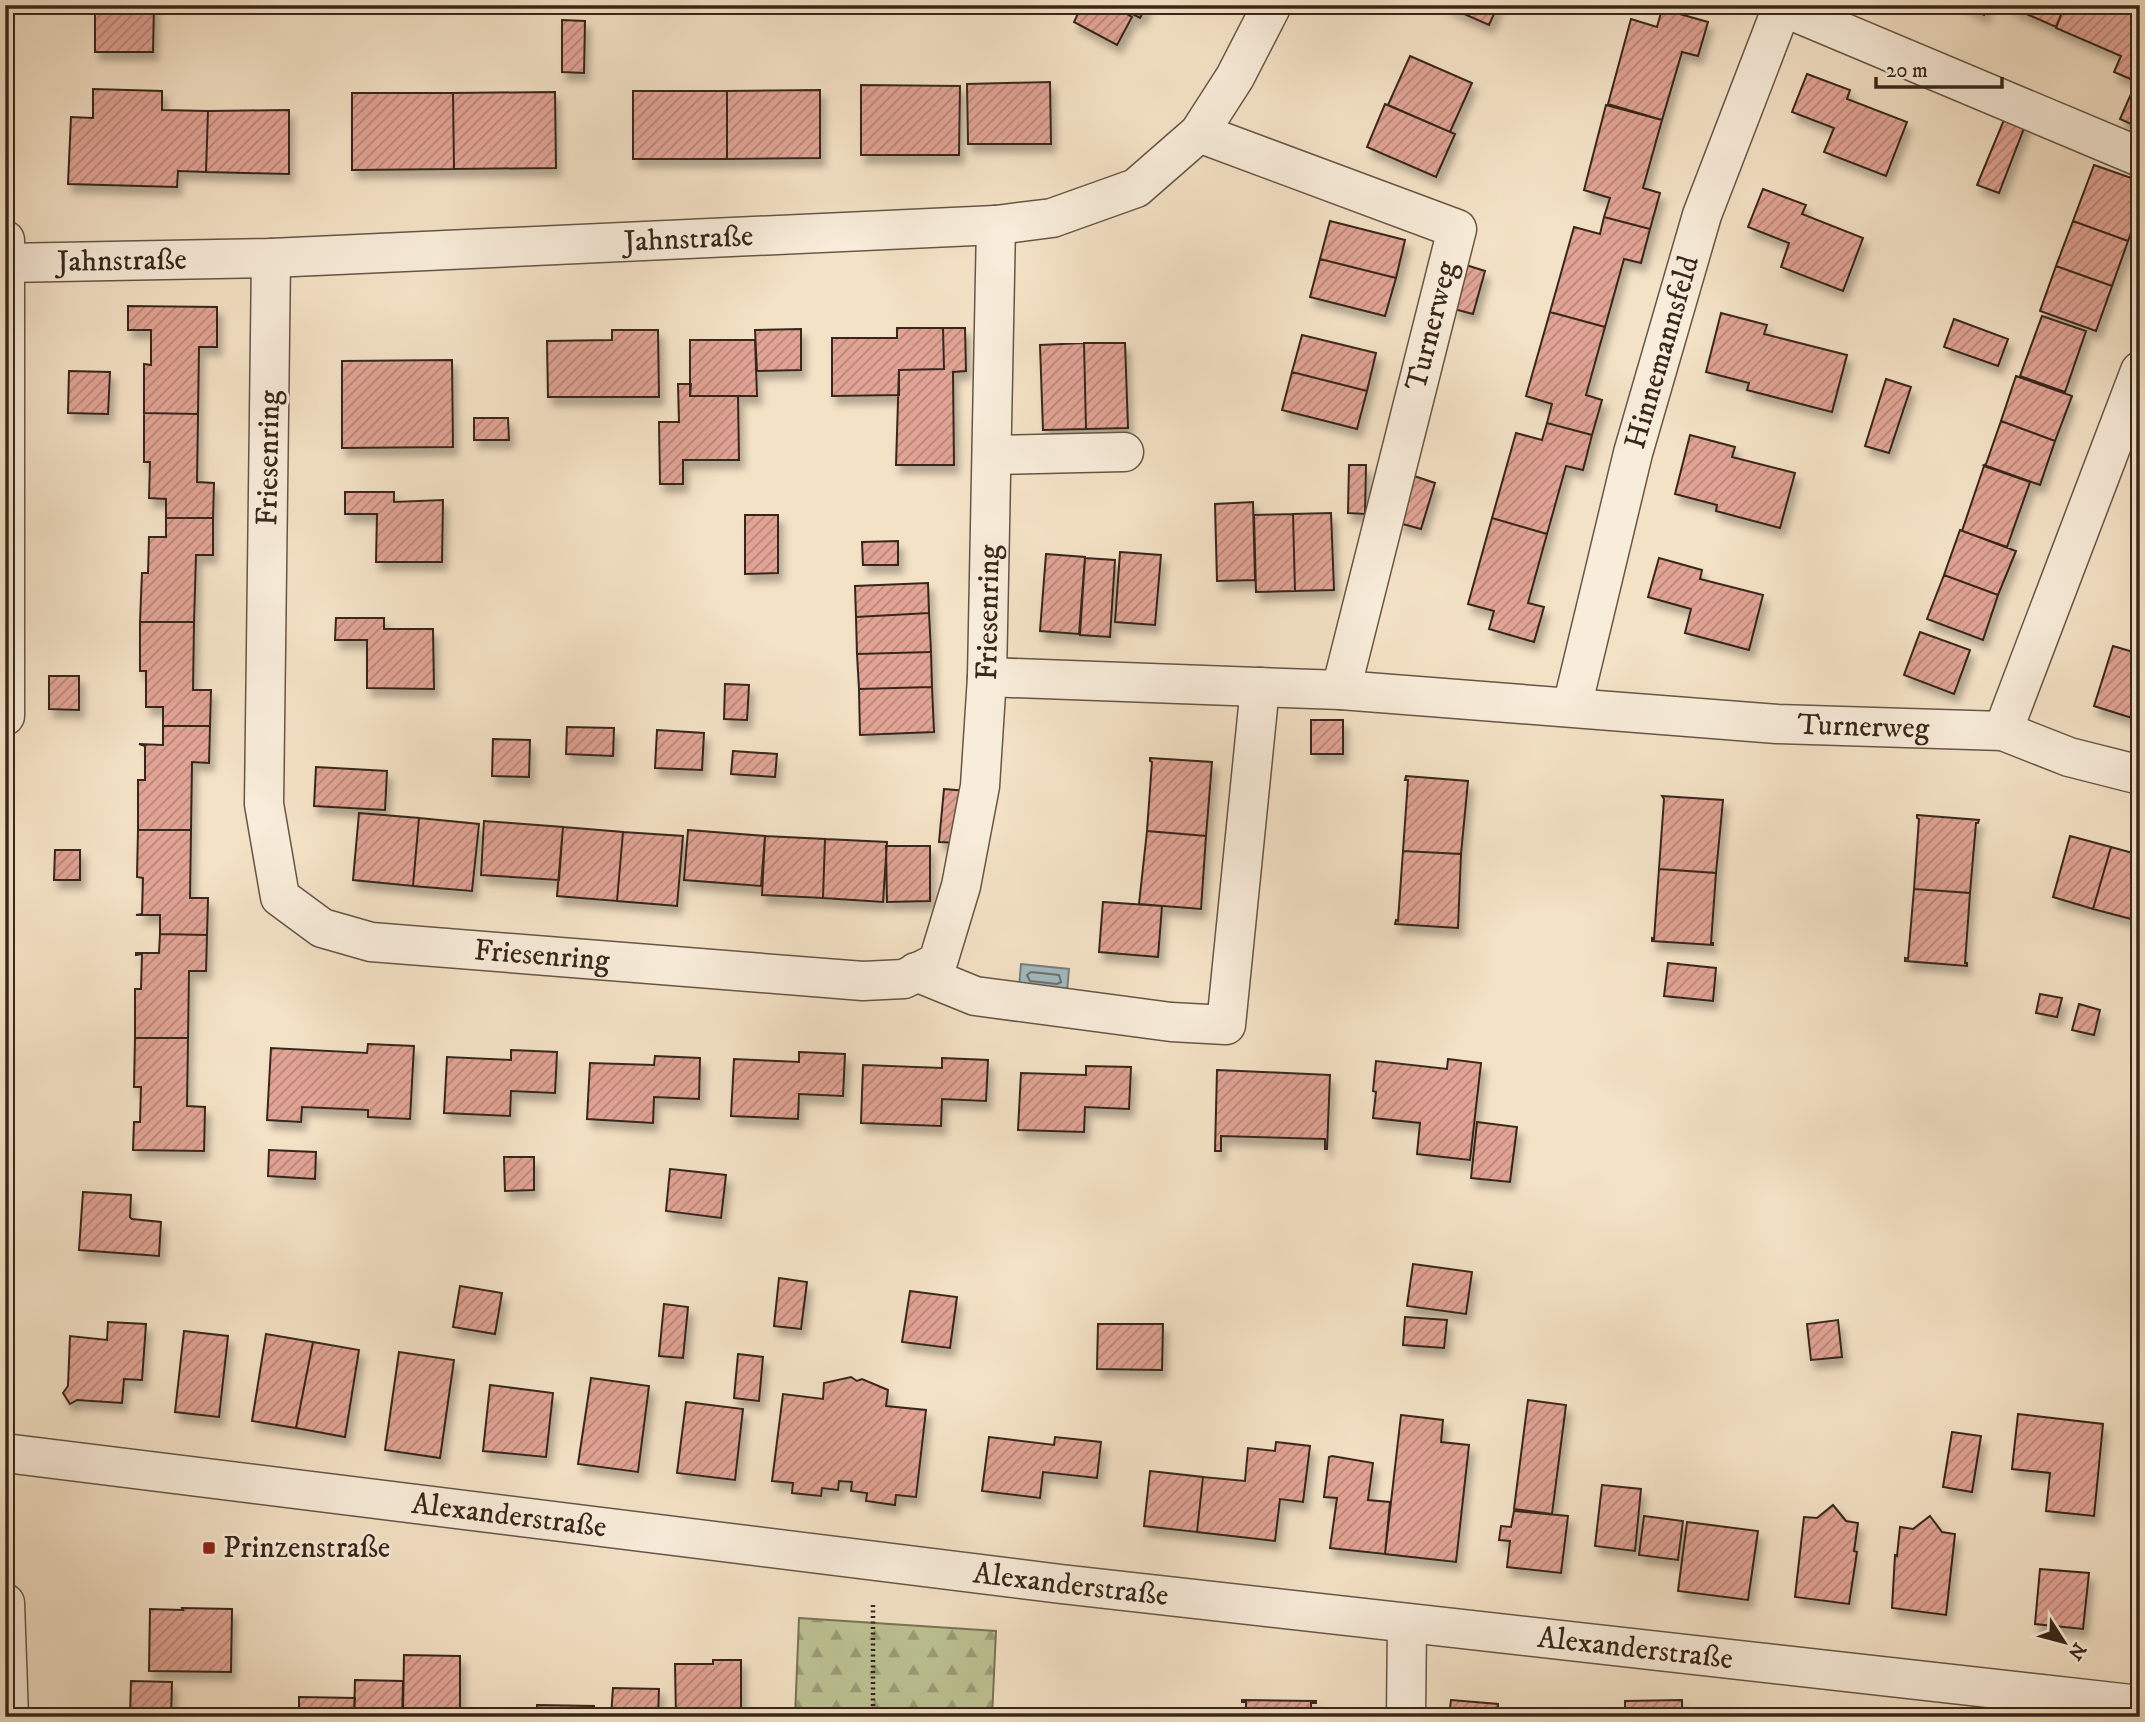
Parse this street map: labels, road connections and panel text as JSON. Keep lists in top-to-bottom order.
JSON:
{
  "streets": {
    "street": [
      "Jahnstraße",
      "Turnerweg",
      "Hinnemannsfeld",
      "Friesenring",
      "Alexanderstraße"
    ]
  },
  "crossings": [
    ["Jahnstraße", "Turnerweg"],
    ["Jahnstraße", "Friesenring"],
    ["Turnerweg", "Hinnemannsfeld"],
    ["Turnerweg", "Friesenring"]
  ],
  "places": {
    "transit": ["Prinzenstraße"]
  },
  "scale_bar": "20 m",
  "north": "bottom right"
}
